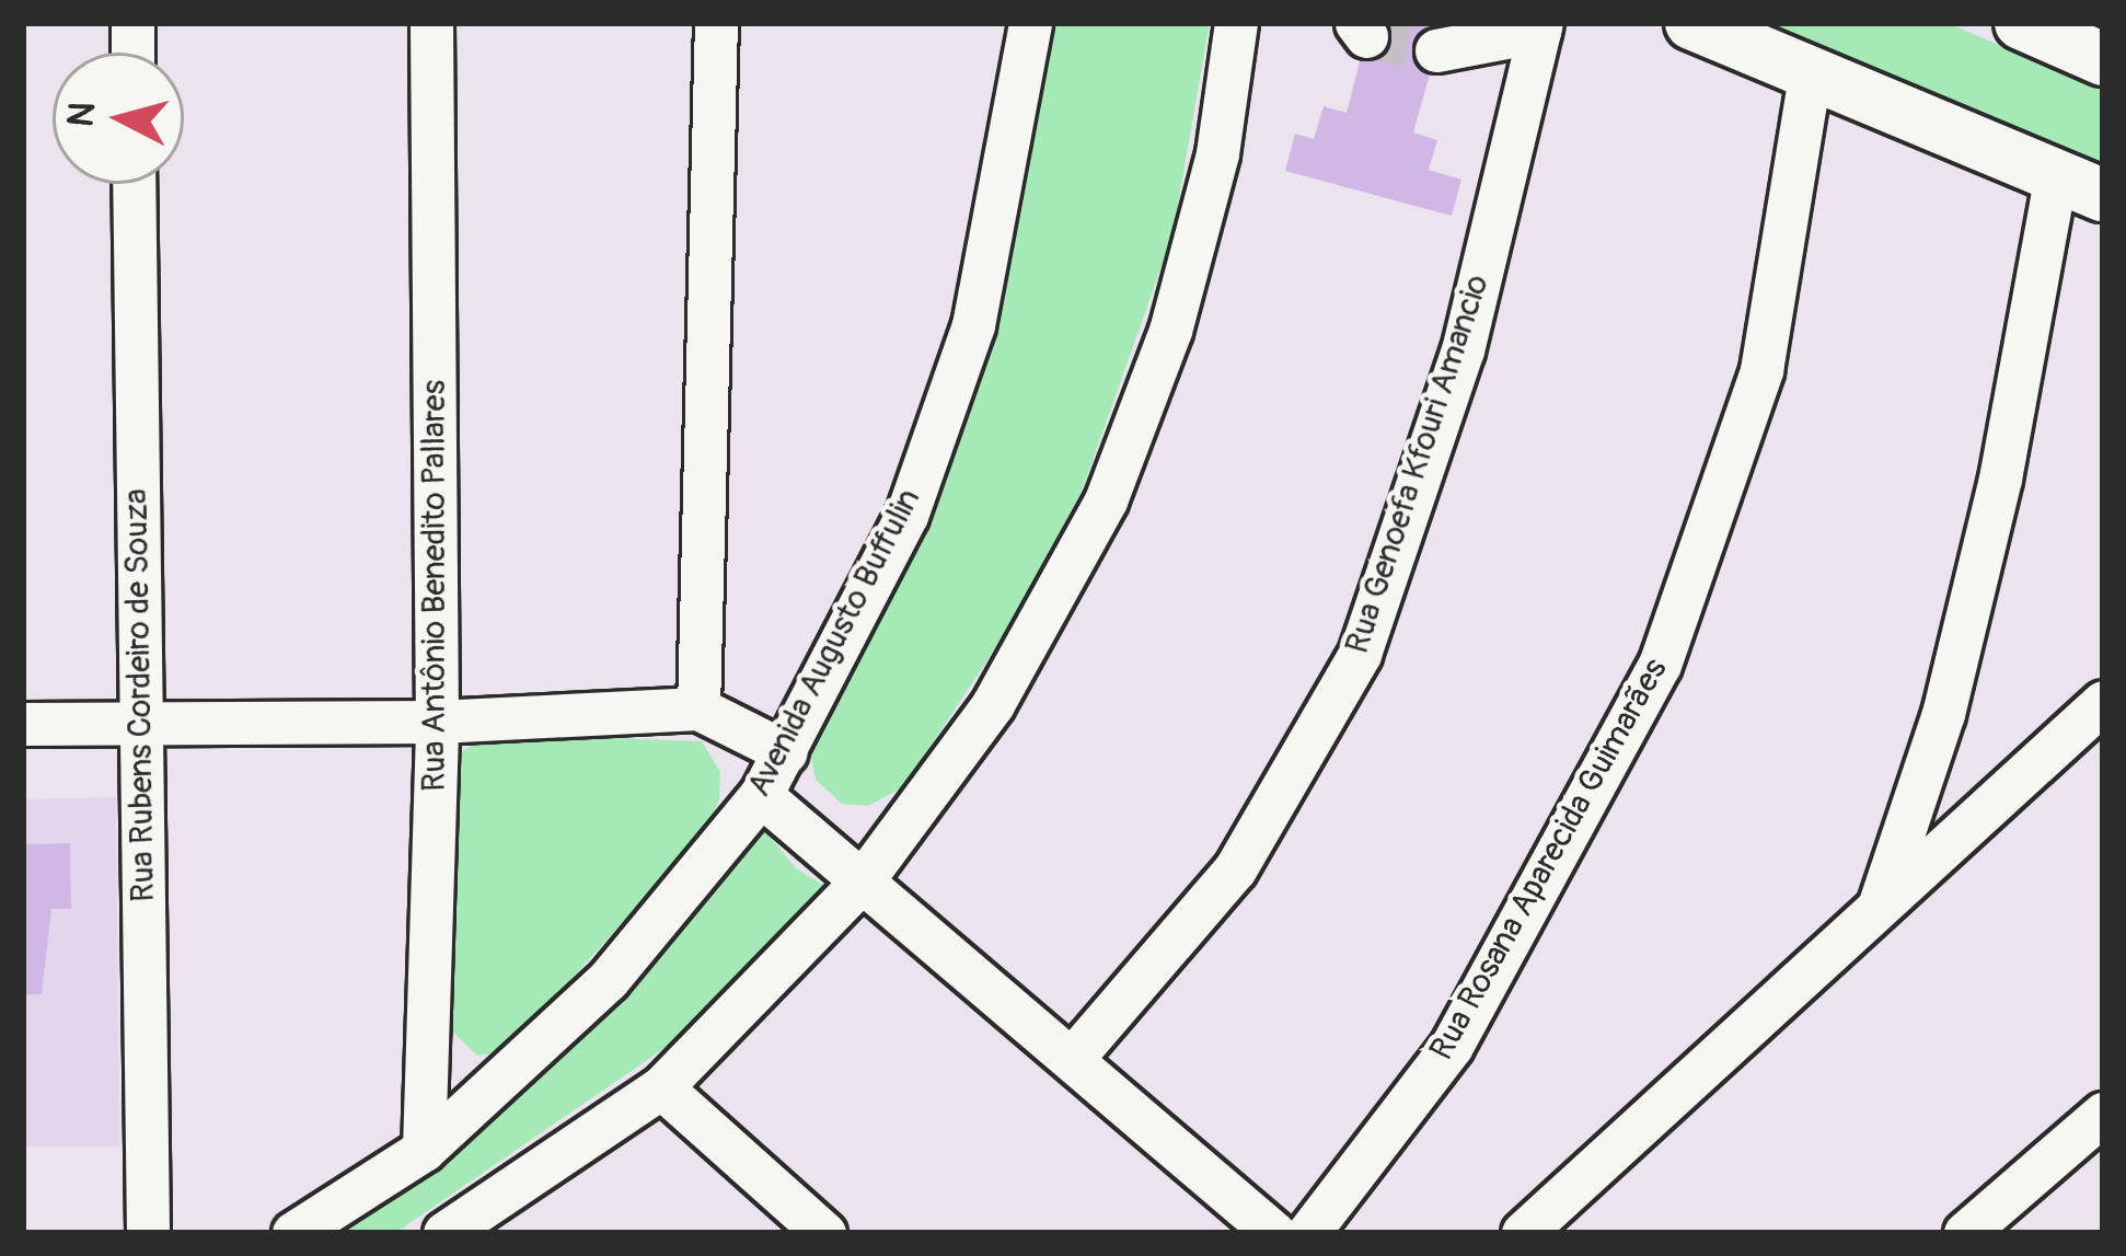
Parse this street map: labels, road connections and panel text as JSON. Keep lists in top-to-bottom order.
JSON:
{
  "streets": {
    "street": [
      "Rua Genoefa Kfouri Amancio",
      "Rua Antônio Benedito Pallares",
      "Avenida Augusto Buffulin",
      "Rua Rubens Cordeiro de Souza",
      "Rua Rosana Aparecida Guimarães"
    ]
  },
  "crossings": [
    ["Rua Antônio Benedito Pallares", "Avenida Augusto Buffulin"]
  ],
  "north": "left"
}
